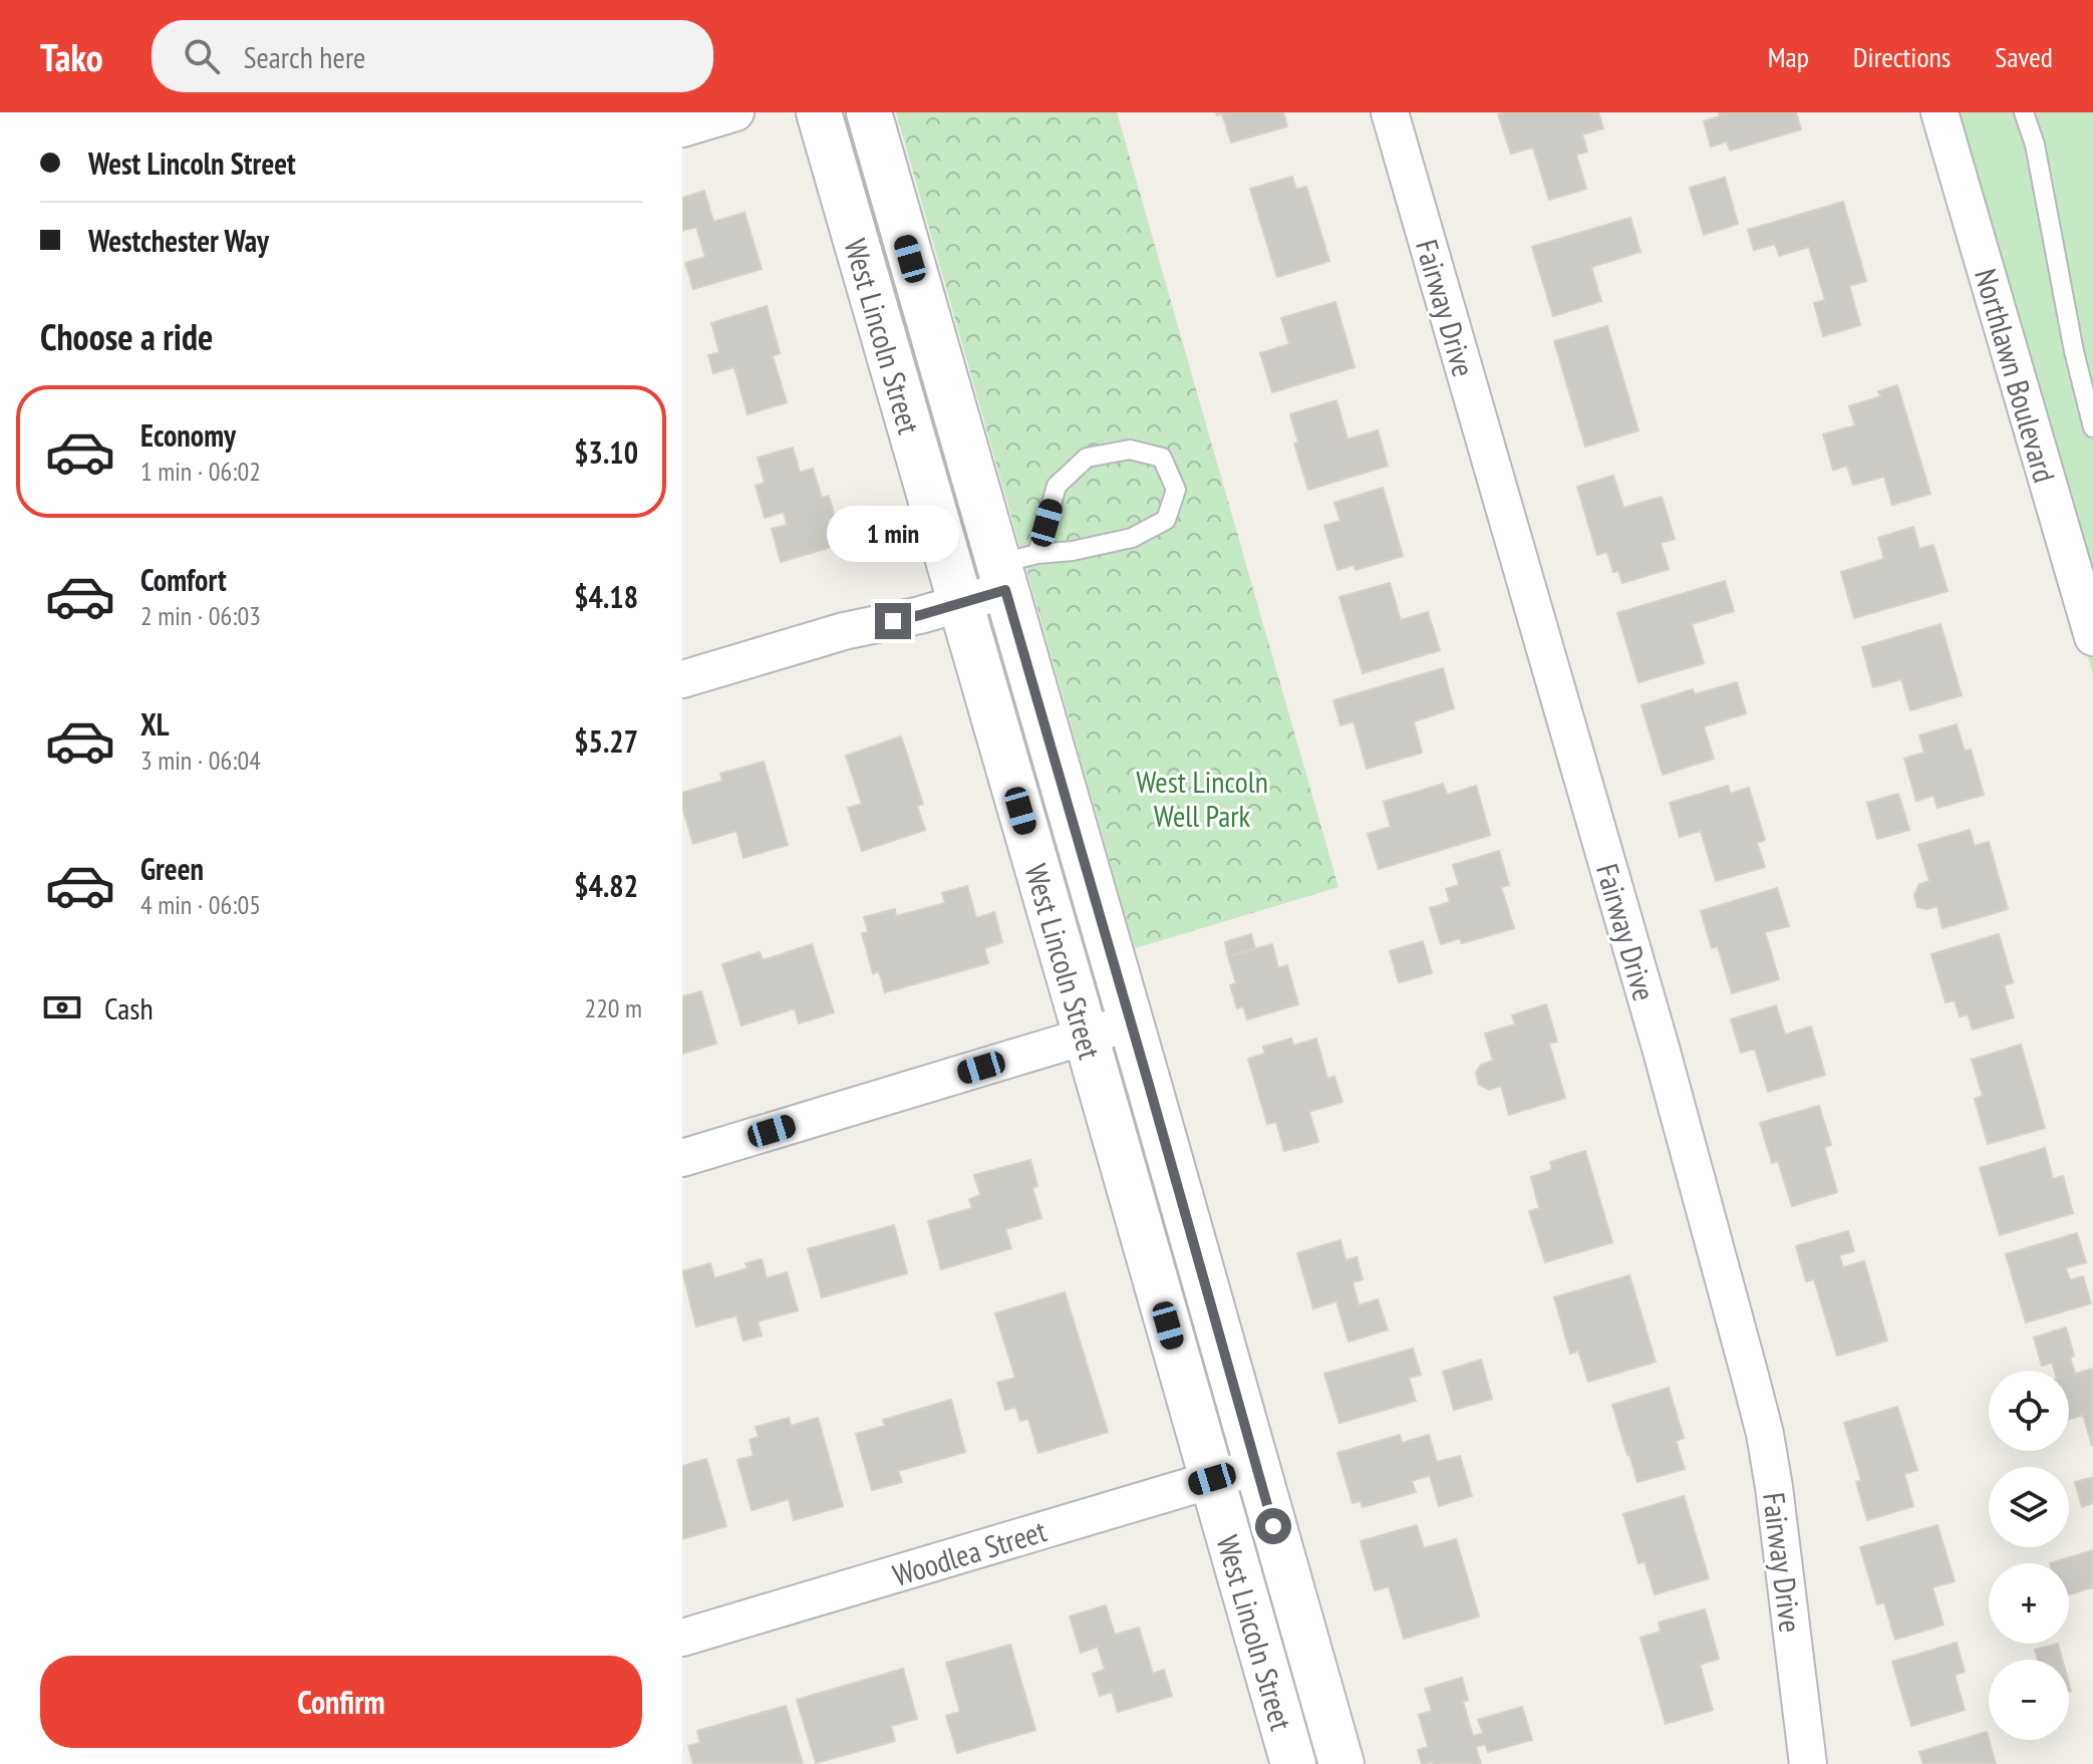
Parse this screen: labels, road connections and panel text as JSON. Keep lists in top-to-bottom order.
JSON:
{
  "streets": {
    "street": [
      "Fairway Drive",
      "West Lincoln Street",
      "Northlawn Boulevard",
      "Woodlea Street"
    ]
  },
  "crossings": [
    ["West Lincoln Street", "Woodlea Street"]
  ],
  "parks": ["West Lincoln Well Park"],
  "page": {
    "header": "Tako",
    "search": "Search here",
    "nav": ["Map", "Directions", "Saved"],
    "banner": ["West Lincoln Street", "Westchester Way"],
    "heading": "Choose a ride",
    "list": [
      {
        "name": "Economy",
        "note": "1 min · 06:02",
        "value": "$3.10"
      },
      {
        "name": "Comfort",
        "note": "2 min · 06:03",
        "value": "$4.18"
      },
      {
        "name": "XL",
        "note": "3 min · 06:04",
        "value": "$5.27"
      },
      {
        "name": "Green",
        "note": "4 min · 06:05",
        "value": "$4.82"
      }
    ],
    "bubble": "1 min",
    "pay": ["Cash", "220 m"],
    "map_buttons": ["+", "−"],
    "buttons": "Confirm"
  }
}
